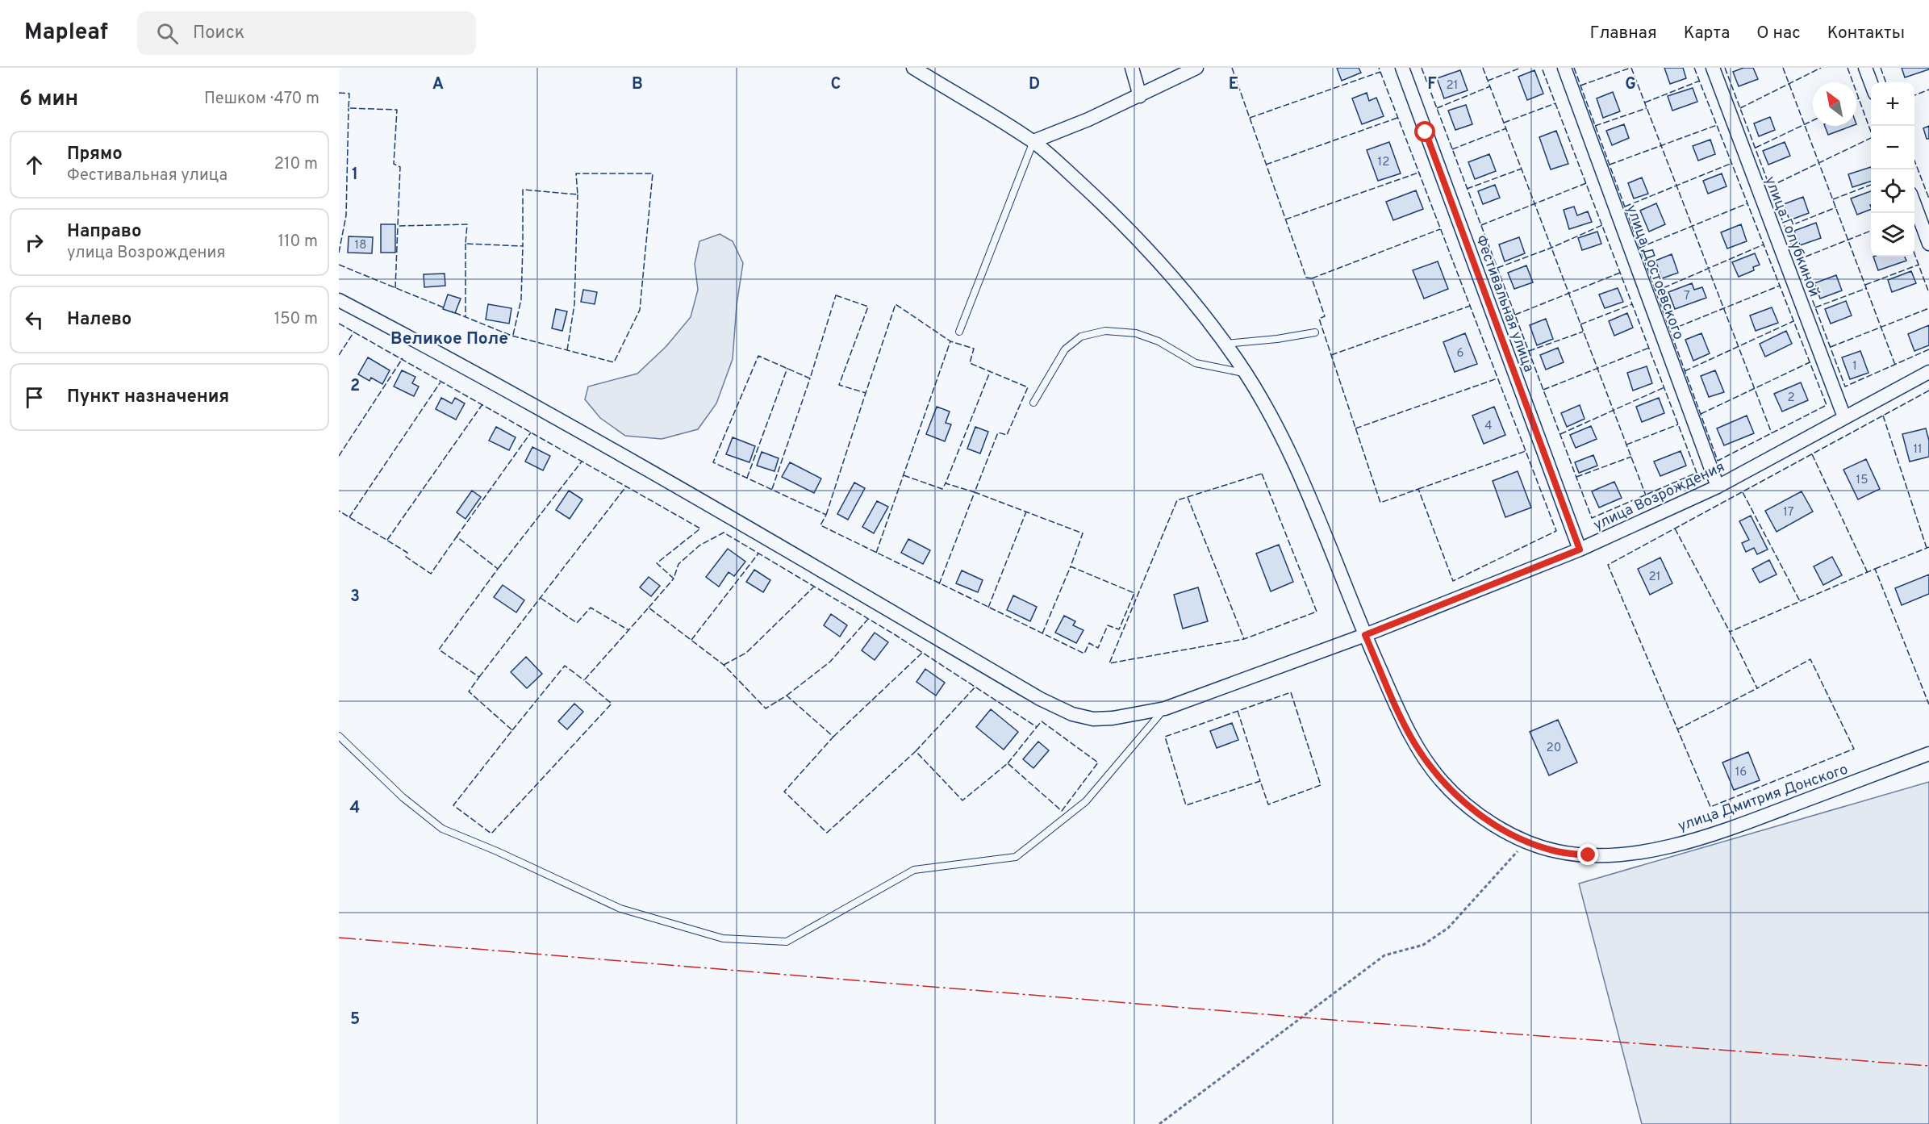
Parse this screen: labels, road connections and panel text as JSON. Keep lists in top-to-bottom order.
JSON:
{
  "streets": {
    "street": [
      "улица Голубкиной",
      "улица Достоевского",
      "Фестивальная улица",
      "улица Возрождения",
      "улица Дмитрия Донского"
    ]
  },
  "crossings": [
    ["улица Голубкиной", "улица Возрождения"],
    ["улица Достоевского", "улица Возрождения"],
    ["Фестивальная улица", "улица Возрождения"],
    ["улица Возрождения", "улица Дмитрия Донского"]
  ],
  "districts": ["Великое Поле"],
  "house_numbers": [
    "21",
    "12",
    "18",
    "7",
    "6",
    "1",
    "2",
    "4",
    "11",
    "15",
    "17",
    "21",
    "20",
    "16"
  ],
  "north": "top left",
  "page": {
    "header": "Mapleaf",
    "search": "Поиск",
    "nav": [
      "Главная",
      "Карта",
      "О нас",
      "Контакты"
    ],
    "heading": ["6 мин", "Пешком · 470 m"],
    "map_buttons": ["+", "−"],
    "list": [
      ["Прямо", "Фестивальная улица", "210 m"],
      ["Направо", "улица Возрождения", "110 m"],
      ["Налево", "150 m"],
      "Пункт назначения"
    ]
  },
  "grid": {
    "columns": [
      "A",
      "B",
      "C",
      "D",
      "E",
      "F",
      "G"
    ],
    "rows": [
      "1",
      "2",
      "3",
      "4",
      "5"
    ]
  }
}
